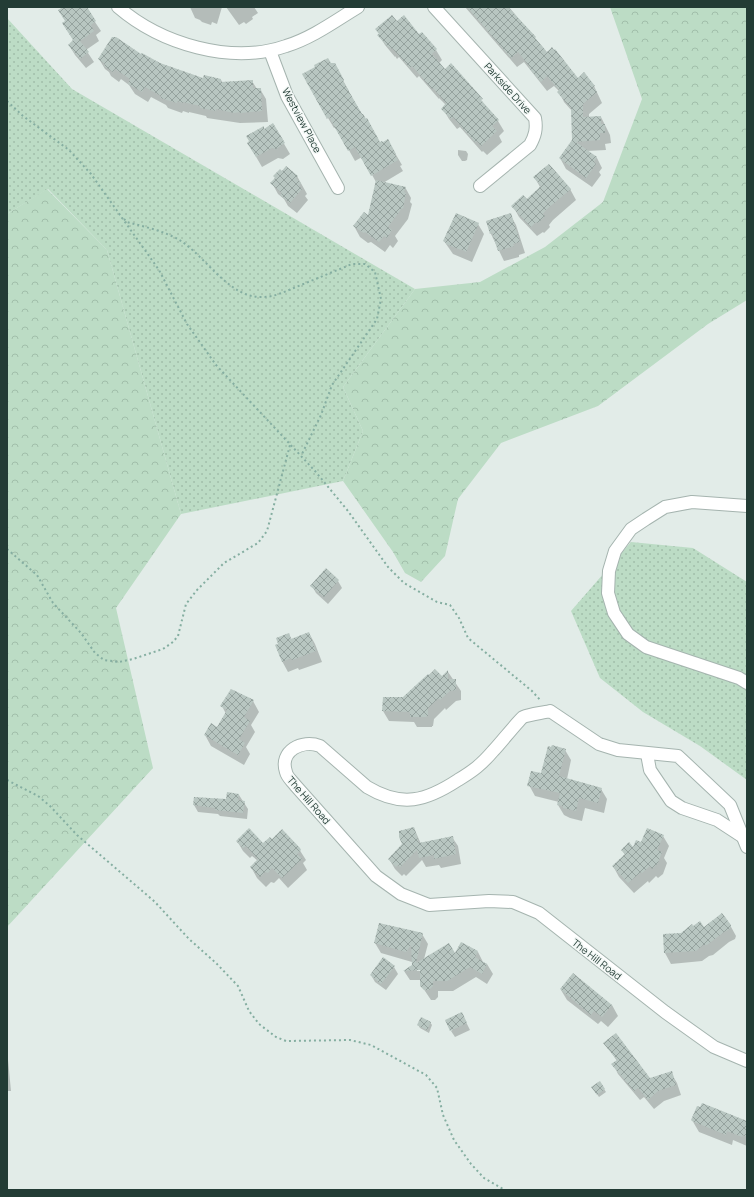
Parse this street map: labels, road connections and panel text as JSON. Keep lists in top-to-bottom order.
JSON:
{
  "streets": {
    "street": ["Parkside Drive", "Westview Place", "The Hill Road"]
  }
}
